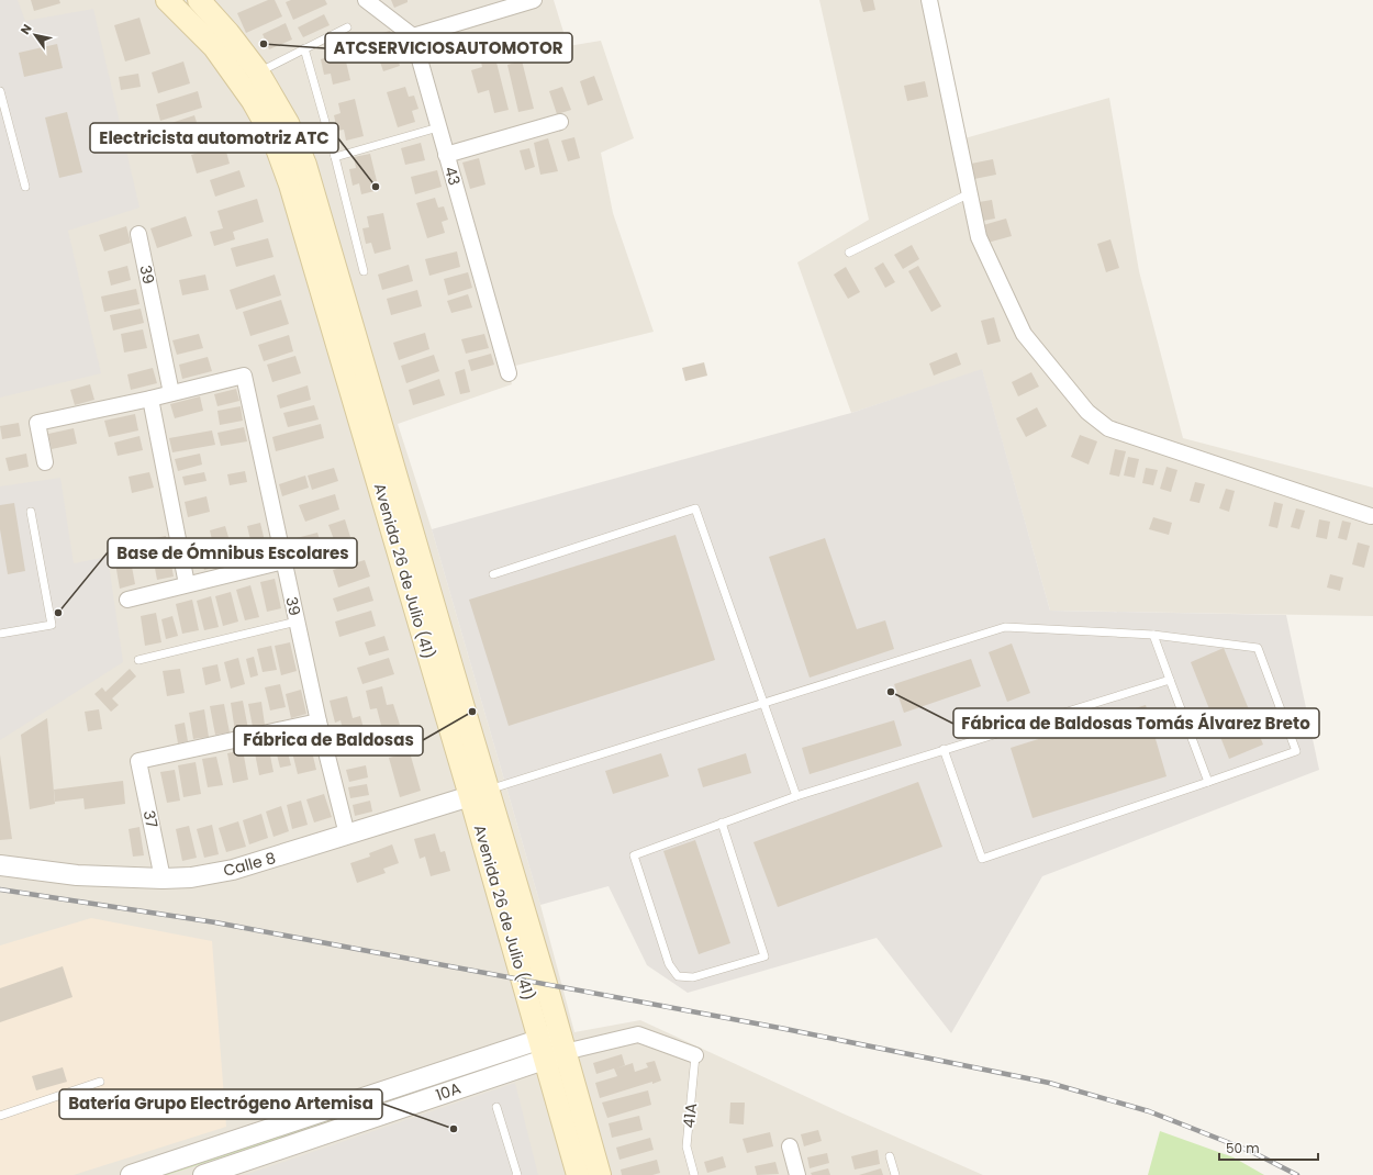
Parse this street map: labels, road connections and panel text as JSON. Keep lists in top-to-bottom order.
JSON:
{
  "streets": {
    "main road": ["Avenida 26 de Julio (41)"],
    "street": [
      "43",
      "39",
      "37",
      "Calle 8",
      "10A"
    ],
    "lane": ["41A"]
  },
  "crossings": [
    ["39", "37"],
    ["39", "Calle 8"],
    ["Avenida 26 de Julio (41)", "Calle 8"],
    ["Avenida 26 de Julio (41)", "10A"],
    ["37", "Calle 8"],
    ["10A", "41A"]
  ],
  "places": [
    "ATCSERVICIOSAUTOMOTOR",
    "Electricista automotriz ATC",
    "Base de Ómnibus Escolares",
    "Fábrica de Baldosas Tomás Álvarez Breto",
    "Fábrica de Baldosas",
    "Batería Grupo Electrógeno Artemisa"
  ],
  "scale_bar": "50 m",
  "north": "top left"
}
